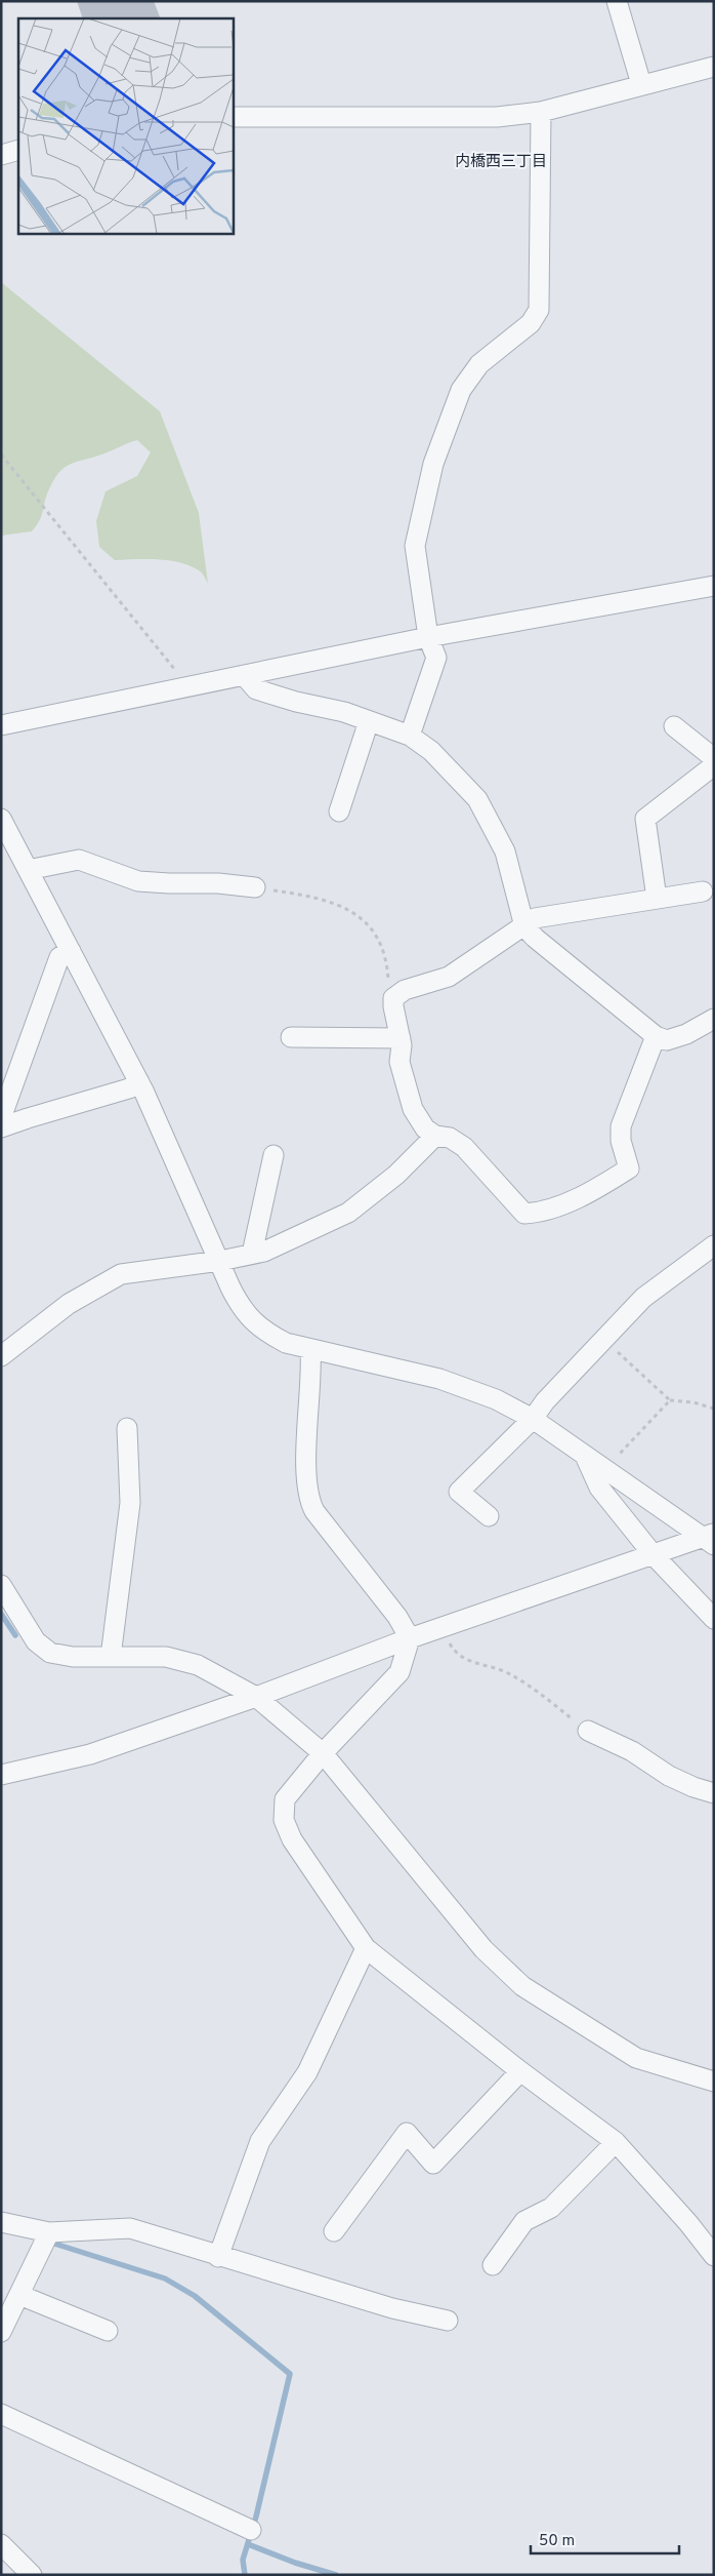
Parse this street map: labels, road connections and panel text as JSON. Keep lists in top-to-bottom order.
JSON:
{
  "districts": ["内橋西三丁目"],
  "scale_bar": "50 m"
}
